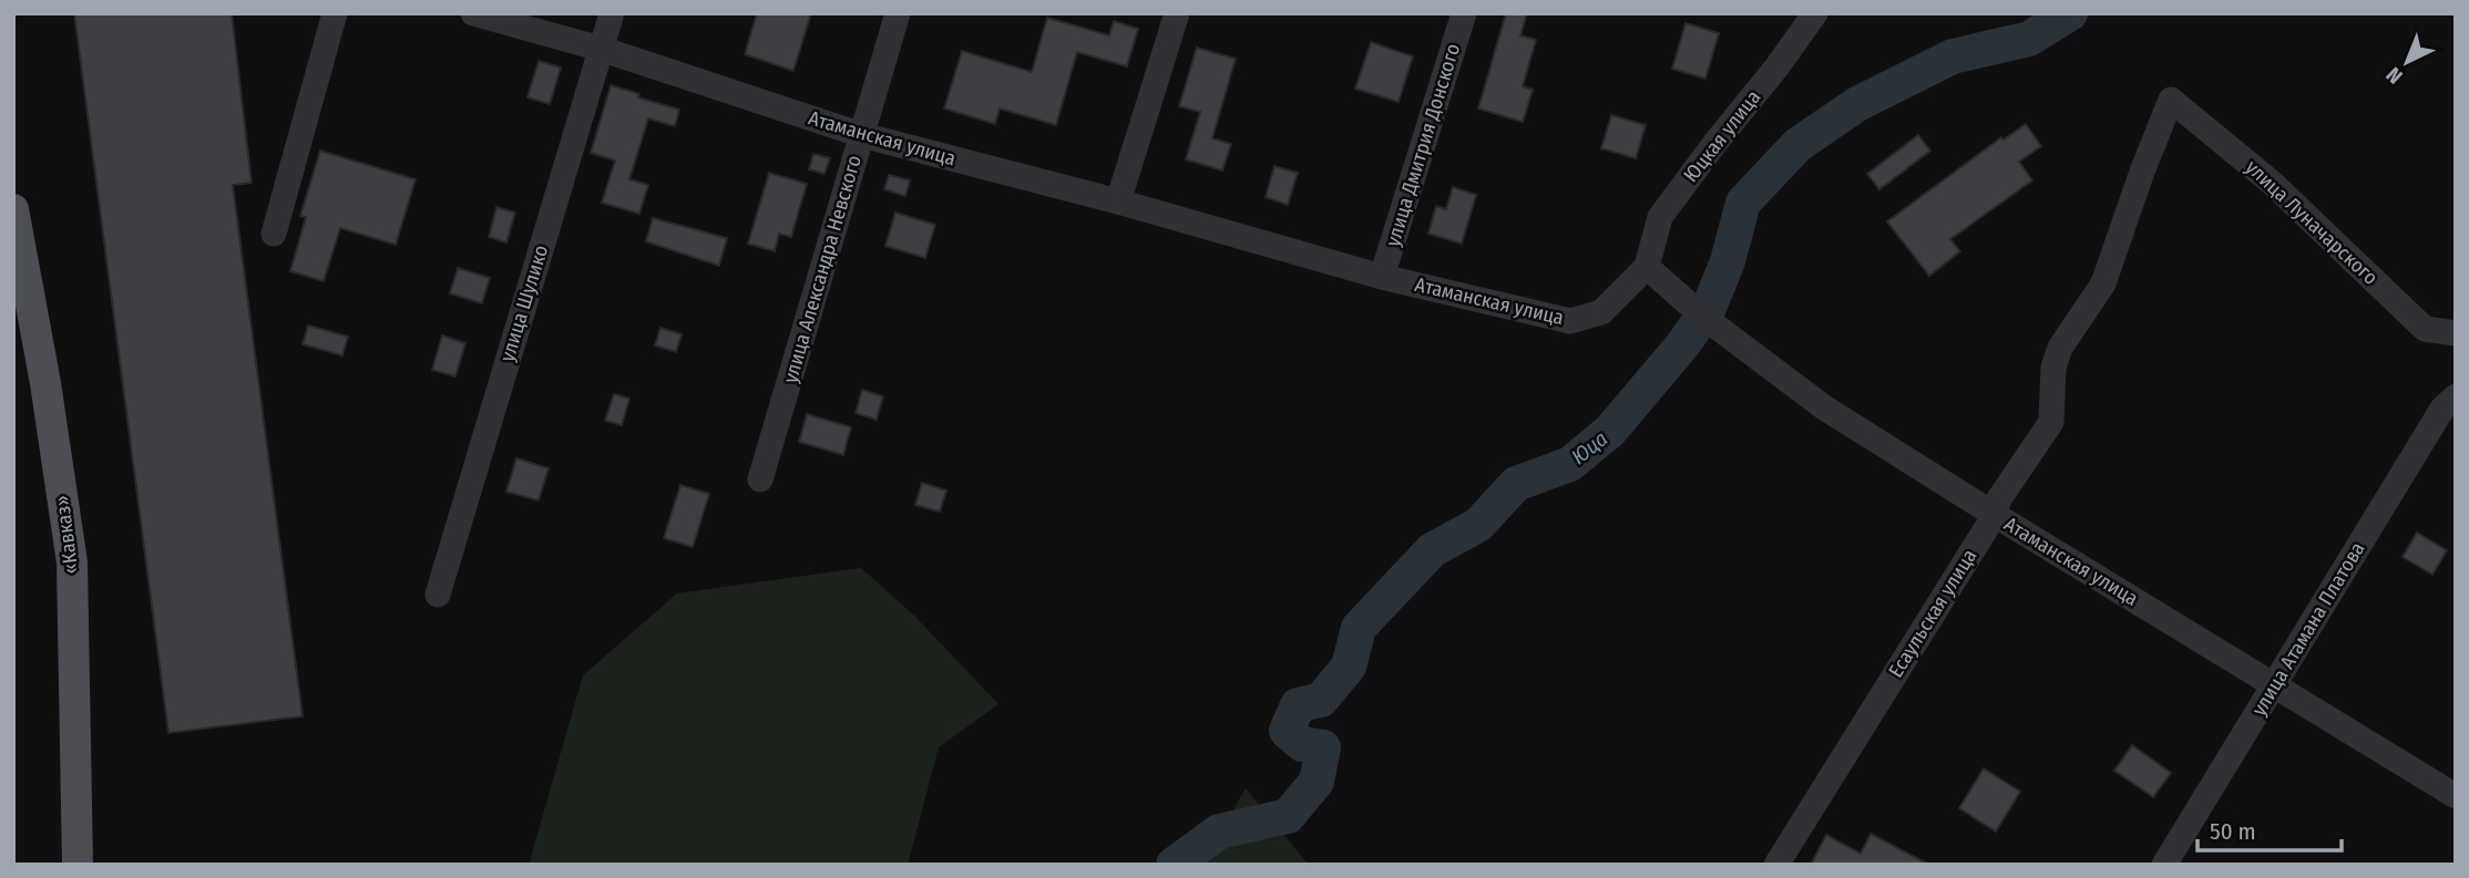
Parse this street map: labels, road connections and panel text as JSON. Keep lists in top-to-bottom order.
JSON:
{
  "streets": {
    "main road": ["«Кавказ»"],
    "street": [
      "Юцкая улица",
      "Атаманская улица",
      "улица Дмитрия Донского",
      "улица Луначарского",
      "улица Александра Невского",
      "улица Шулико",
      "Есаульская улица",
      "улица Атамана Платова"
    ]
  },
  "crossings": [
    ["Юцкая улица", "Атаманская улица"],
    ["Атаманская улица", "улица Дмитрия Донского"],
    ["Атаманская улица", "улица Александра Невского"],
    ["Атаманская улица", "улица Шулико"],
    ["Атаманская улица", "Есаульская улица"],
    ["Атаманская улица", "улица Атамана Платова"],
    ["улица Луначарского", "Есаульская улица"]
  ],
  "water": ["Юца"],
  "scale_bar": "50 m",
  "north": "bottom left"
}
